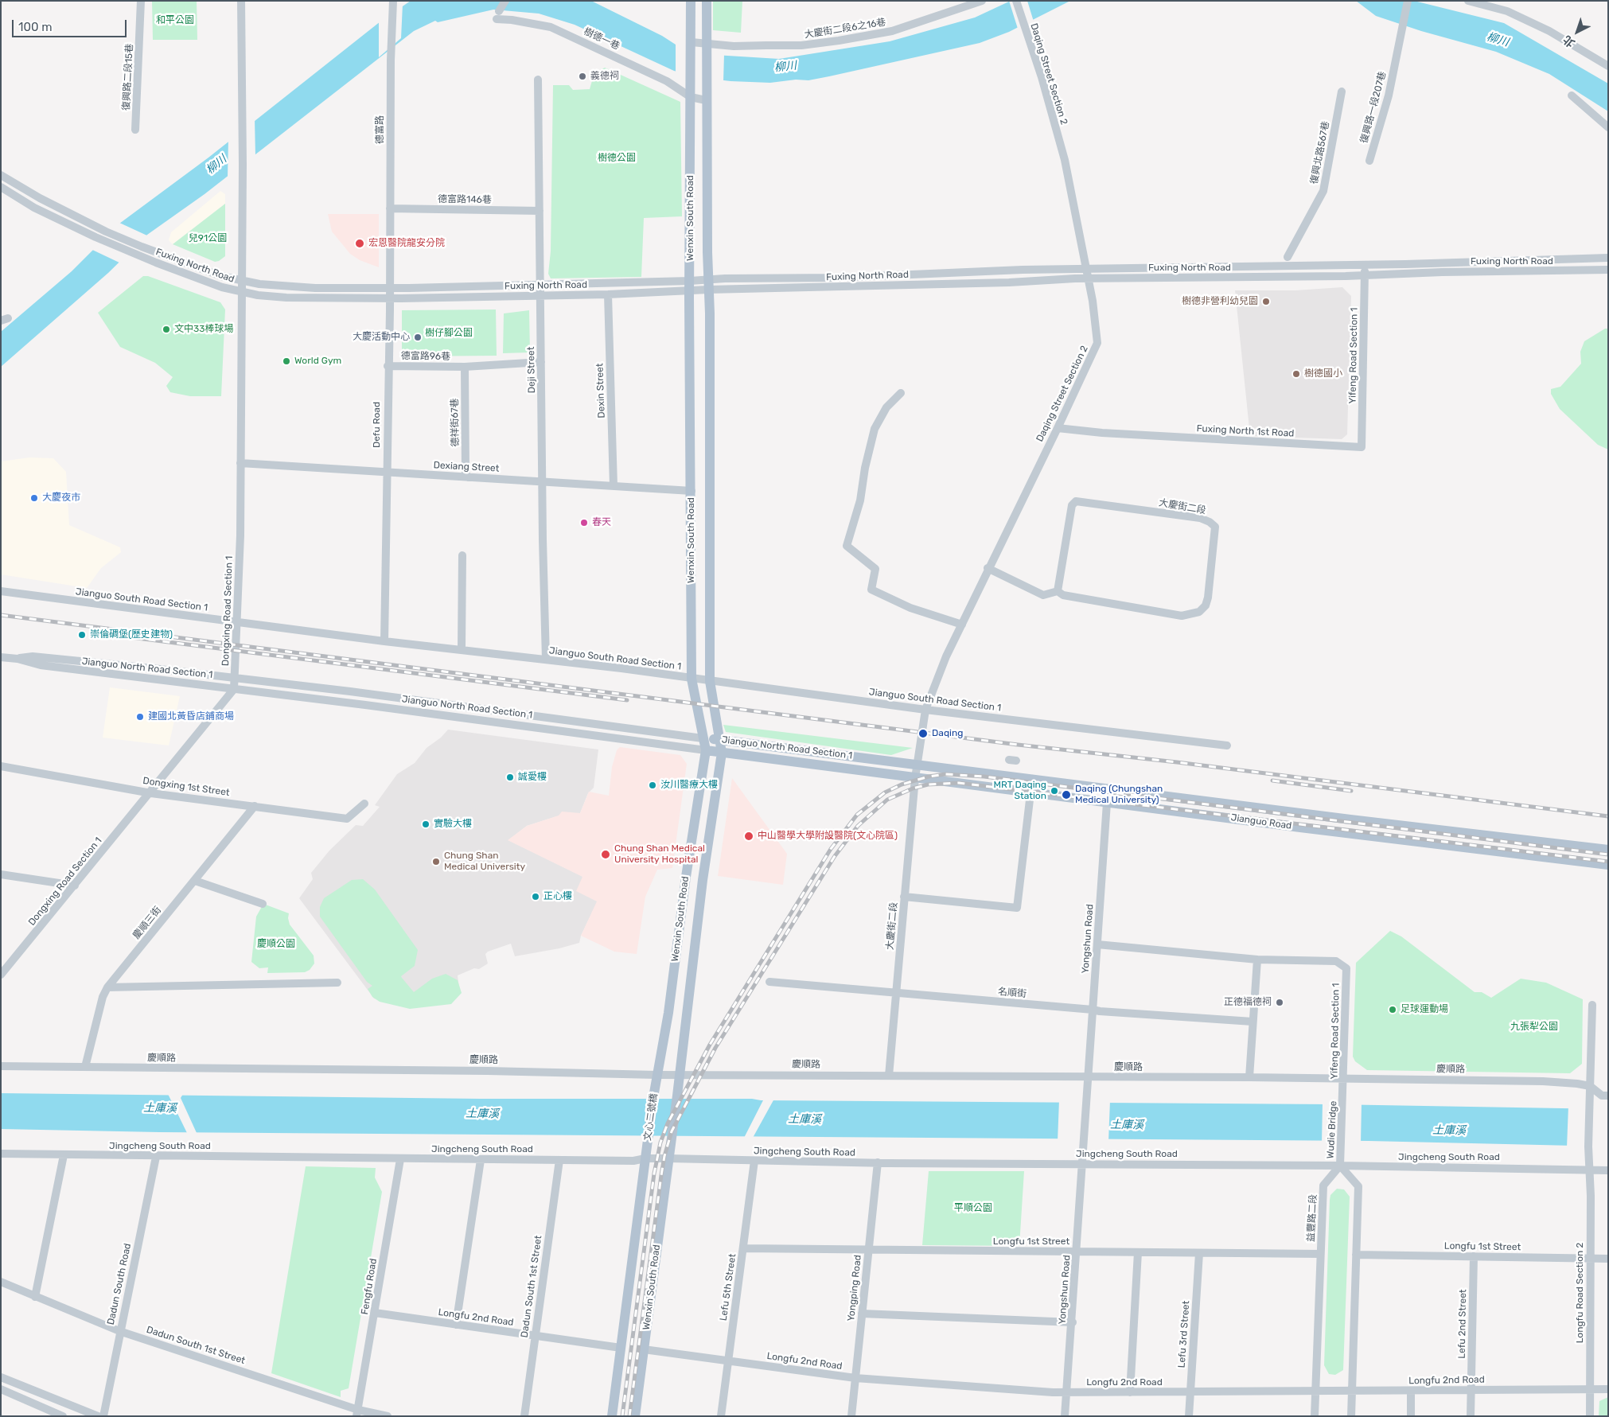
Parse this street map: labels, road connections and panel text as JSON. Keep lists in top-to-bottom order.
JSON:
{
  "streets": {
    "main road": [
      "Wenxin South Road",
      "Jianguo North Road Section 1",
      "Jianguo Road",
      "文心二號橋"
    ],
    "street": [
      "大慶街二段6之16巷",
      "樹德一巷",
      "Daqing Street Section 2",
      "復興路二段15巷",
      "復興路一段207巷",
      "德富路",
      "復興北路567巷",
      "德富路146巷",
      "Fuxing North Road",
      "Yifeng Road Section 1",
      "德富路96巷",
      "Deji Street",
      "Dexin Street",
      "德祥街67巷",
      "Defu Road",
      "Fuxing North 1st Road",
      "Dexiang Street",
      "大慶街二段",
      "Jianguo South Road Section 1",
      "Dongxing Road Section 1",
      "Dongxing 1st Street",
      "慶順三街",
      "Yongshun Road",
      "名順街",
      "慶順路",
      "Wudie Bridge",
      "Jingcheng South Road",
      "益豐路二段",
      "Longfu 1st Street",
      "Dadun South Road",
      "Fengfu Road",
      "Dadun South 1st Street",
      "Lefu 5th Street",
      "Yongping Road",
      "Longfu Road Section 2",
      "Longfu 2nd Road",
      "Lefu 2nd Street",
      "Lefu 3rd Street"
    ]
  },
  "crossings": [
    ["大慶街二段6之16巷", "Wenxin South Road"],
    ["樹德一巷", "Wenxin South Road"],
    ["Daqing Street Section 2", "Fuxing North Road"],
    ["Daqing Street Section 2", "Fuxing North 1st Road"],
    ["Daqing Street Section 2", "大慶街二段"],
    ["Daqing Street Section 2", "Jianguo South Road Section 1"],
    ["Daqing Street Section 2", "Jianguo North Road Section 1"],
    ["Daqing Street Section 2", "Jianguo Road"],
    ["德富路", "德富路146巷"],
    ["德富路", "Defu Road"],
    ["德富路146巷", "Deji Street"],
    ["德富路146巷", "Defu Road"],
    ["Wenxin South Road", "Fuxing North Road"],
    ["Wenxin South Road", "Dexiang Street"],
    ["Wenxin South Road", "Jianguo South Road Section 1"],
    ["Wenxin South Road", "Jianguo North Road Section 1"],
    ["Wenxin South Road", "慶順路"],
    ["Wenxin South Road", "文心二號橋"],
    ["Wenxin South Road", "Jingcheng South Road"],
    ["Wenxin South Road", "Longfu 2nd Road"],
    ["Fuxing North Road", "Yifeng Road Section 1"],
    ["Fuxing North Road", "Deji Street"],
    ["Fuxing North Road", "Dexin Street"],
    ["Fuxing North Road", "Defu Road"],
    ["Fuxing North Road", "Dongxing Road Section 1"],
    ["Yifeng Road Section 1", "Fuxing North 1st Road"],
    ["Yifeng Road Section 1", "慶順路"],
    ["Yifeng Road Section 1", "Wudie Bridge"],
    ["德富路96巷", "Deji Street"],
    ["德富路96巷", "德祥街67巷"],
    ["德富路96巷", "Defu Road"],
    ["Deji Street", "Dexiang Street"],
    ["Deji Street", "Jianguo South Road Section 1"],
    ["Dexin Street", "Dexiang Street"],
    ["德祥街67巷", "Dexiang Street"],
    ["Defu Road", "Dexiang Street"],
    ["Defu Road", "Jianguo South Road Section 1"],
    ["Dexiang Street", "Dongxing Road Section 1"],
    ["大慶街二段", "Jianguo North Road Section 1"],
    ["大慶街二段", "Jianguo Road"],
    ["大慶街二段", "名順街"],
    ["大慶街二段", "慶順路"],
    ["Jianguo South Road Section 1", "Dongxing Road Section 1"],
    ["Dongxing Road Section 1", "Jianguo North Road Section 1"],
    ["Dongxing Road Section 1", "Dongxing 1st Street"],
    ["Jianguo North Road Section 1", "Jianguo Road"],
    ["Dongxing 1st Street", "慶順三街"],
    ["Jianguo Road", "Yongshun Road"],
    ["慶順三街", "慶順路"],
    ["Yongshun Road", "名順街"],
    ["Yongshun Road", "慶順路"],
    ["Yongshun Road", "Jingcheng South Road"],
    ["Yongshun Road", "Longfu 1st Street"],
    ["Yongshun Road", "Longfu 2nd Road"],
    ["慶順路", "文心二號橋"],
    ["慶順路", "Longfu Road Section 2"],
    ["文心二號橋", "Jingcheng South Road"],
    ["Wudie Bridge", "Jingcheng South Road"],
    ["Wudie Bridge", "益豐路二段"],
    ["Jingcheng South Road", "益豐路二段"],
    ["Jingcheng South Road", "Dadun South Road"],
    ["Jingcheng South Road", "Fengfu Road"],
    ["Jingcheng South Road", "Dadun South 1st Street"],
    ["Jingcheng South Road", "Lefu 5th Street"],
    ["Jingcheng South Road", "Yongping Road"],
    ["Jingcheng South Road", "Longfu Road Section 2"],
    ["益豐路二段", "Longfu 1st Street"],
    ["益豐路二段", "Longfu 2nd Road"],
    ["Longfu 1st Street", "Lefu 5th Street"],
    ["Longfu 1st Street", "Yongping Road"],
    ["Longfu 1st Street", "Longfu Road Section 2"],
    ["Longfu 1st Street", "Lefu 2nd Street"],
    ["Longfu 1st Street", "Lefu 3rd Street"],
    ["Dadun South Road", "Dadun South 1st Street"],
    ["Fengfu Road", "Dadun South 1st Street"],
    ["Fengfu Road", "Longfu 2nd Road"],
    ["Dadun South 1st Street", "Longfu 2nd Road"],
    ["Lefu 5th Street", "Longfu 2nd Road"],
    ["Yongping Road", "Longfu 2nd Road"],
    ["Longfu Road Section 2", "Longfu 2nd Road"],
    ["Longfu 2nd Road", "Lefu 2nd Street"],
    ["Longfu 2nd Road", "Lefu 3rd Street"]
  ],
  "water": ["柳川", "土庫溪"],
  "parks": [
    "和平公園",
    "樹德公園",
    "兒91公園",
    "樹仔腳公園",
    "慶順公園",
    "九張犁公園",
    "平順公園"
  ],
  "places": [
    "義德祠",
    "宏恩醫院龍安分院",
    "樹德非營利幼兒園",
    "文中33棒球場",
    "大慶活動中心",
    "World Gym",
    "樹德國小",
    "大慶夜市",
    "春天",
    "崇倫碉堡(歷史建物)",
    "建國北黃昏店鋪商場",
    "Daqing",
    "誠愛樓",
    "汝川醫療大樓",
    "MRT Daqing Station",
    "Daqing (Chungshan Medical University)",
    "實驗大樓",
    "中山醫學大學附設醫院(文心院區)",
    "Chung Shan Medical University Hospital",
    "Chung Shan Medical University",
    "正心樓",
    "正德福德祠",
    "足球運動場"
  ],
  "scale_bar": "100 m",
  "north": "bottom left"
}
